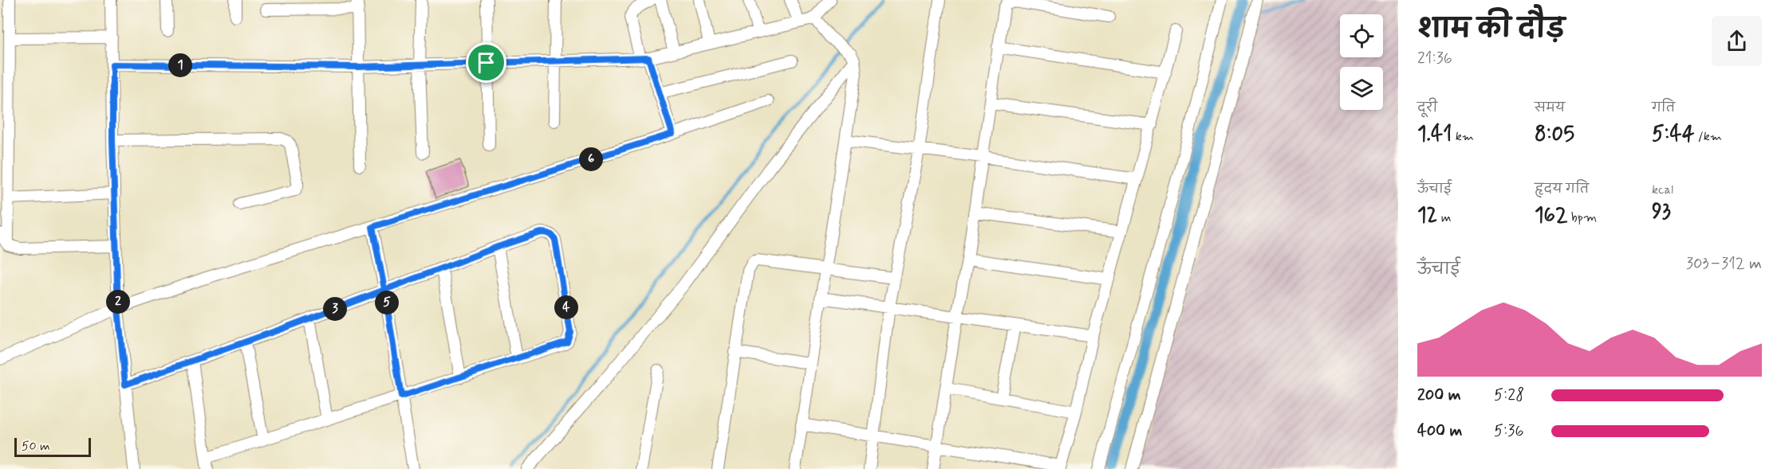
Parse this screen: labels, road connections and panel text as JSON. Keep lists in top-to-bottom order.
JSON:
{
  "scale_bar": "50 m",
  "page": {
    "heading": ["शाम की दौड़", "21:36"],
    "pins": [
      "1",
      "6",
      "2",
      "5",
      "4",
      "3"
    ],
    "stats": [
      ["दूरी", "1.41 km"],
      ["समय", "8:05"],
      ["गति", "5:44 /km"],
      ["ऊँचाई", "12 m"],
      ["हृदय गति", "162 bpm"],
      ["kcal", "93"]
    ],
    "chart": ["ऊँचाई", "303–312 m"],
    "list": [
      {
        "name": "200 m",
        "note": "5:28"
      },
      {
        "name": "400 m",
        "note": "5:36"
      }
    ],
    "scale": "50 m"
  }
}
